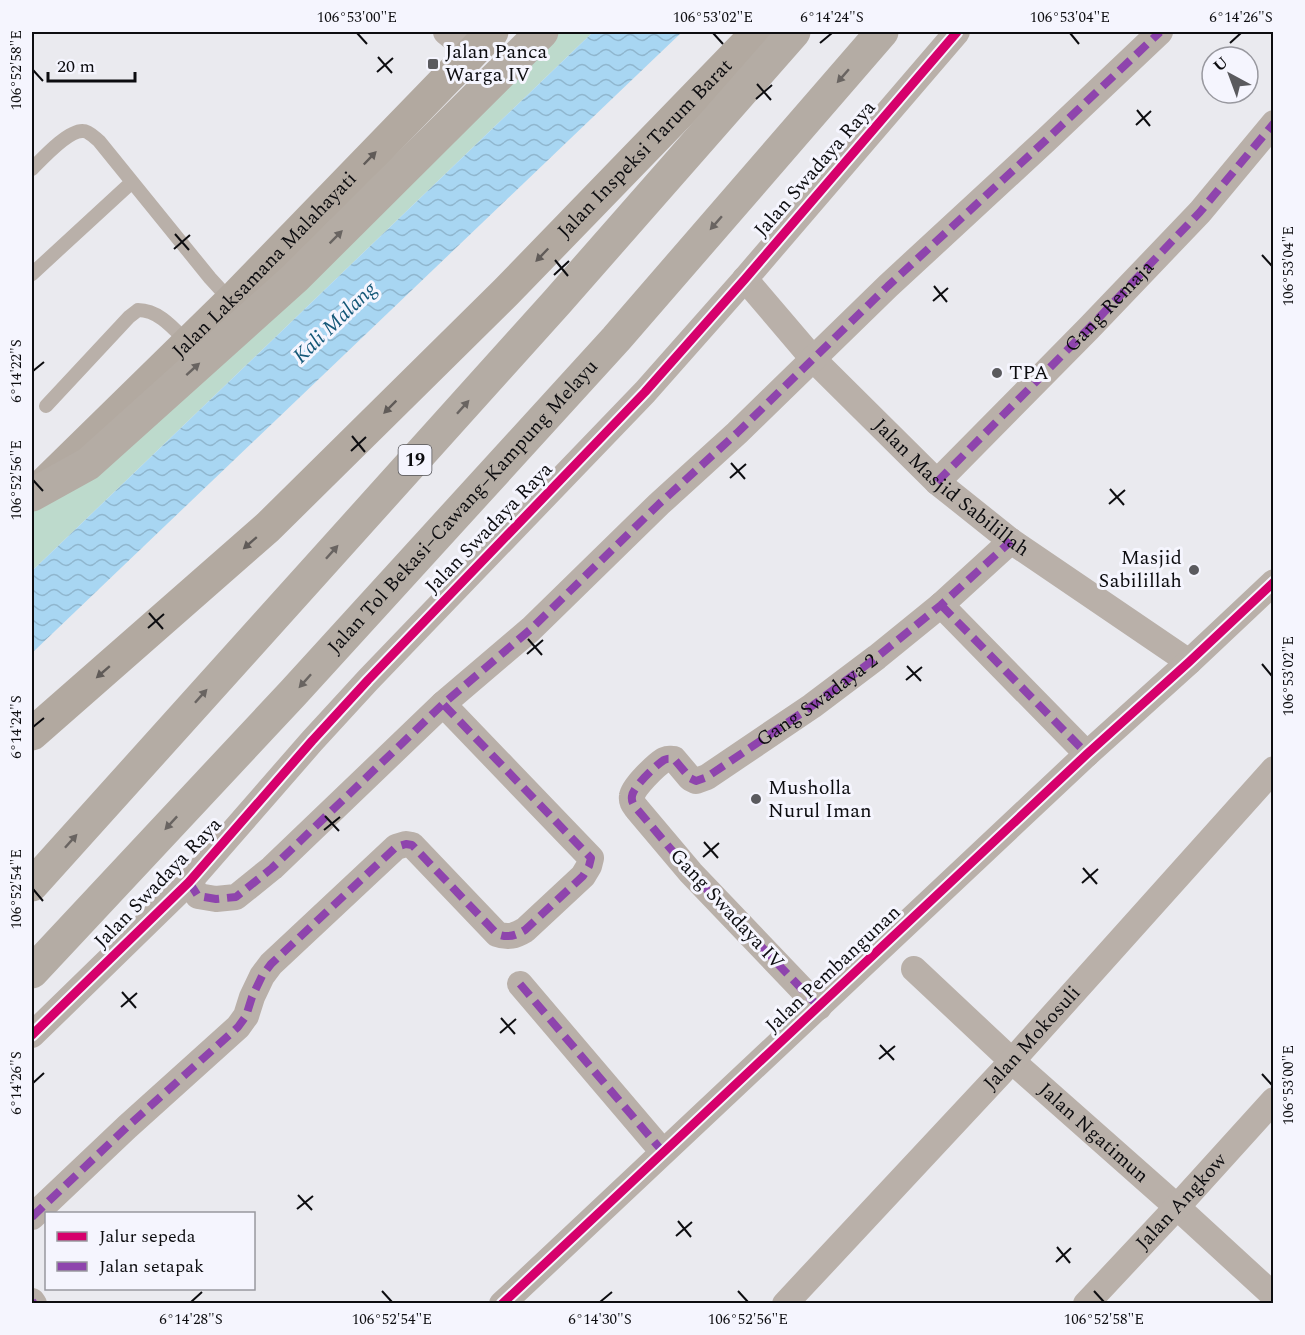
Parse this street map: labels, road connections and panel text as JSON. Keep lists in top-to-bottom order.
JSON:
{
  "streets": {
    "highway": ["19", "Jalan Tol Bekasi–Cawang–Kampung Melayu"],
    "main road": ["Jalan Inspeksi Tarum Barat", "Jalan Laksamana Malahayati"],
    "street": [
      "Jalan Swadaya Raya",
      "Gang Remaja",
      "Jalan Masjid Sabilillah",
      "Gang Swadaya 2",
      "Gang Swadaya IV",
      "Jalan Pembangunan",
      "Jalan Mokosuli",
      "Jalan Ngatimun",
      "Jalan Angkow"
    ]
  },
  "crossings": [
    ["Jalan Swadaya Raya", "Jalan Masjid Sabilillah"],
    ["Gang Remaja", "Jalan Masjid Sabilillah"],
    ["Jalan Masjid Sabilillah", "Gang Swadaya 2"],
    ["Jalan Masjid Sabilillah", "Jalan Pembangunan"],
    ["Gang Swadaya 2", "Gang Swadaya IV"],
    ["Gang Swadaya IV", "Jalan Pembangunan"],
    ["Jalan Mokosuli", "Jalan Ngatimun"],
    ["Jalan Ngatimun", "Jalan Angkow"]
  ],
  "one_way": ["Jalan Inspeksi Tarum Barat", "Jalan Laksamana Malahayati"],
  "water": ["Kali Malang"],
  "places": {
    "transit": ["Jalan Panca Warga IV"],
    "other": ["TPA", "Masjid Sabilillah", "Musholla Nurul Iman"]
  },
  "legend": ["Jalur sepeda", "Jalan setapak"],
  "scale_bar": "20 m",
  "north": "top left",
  "coordinates": [
    "106°53'00\"E",
    "106°53'02\"E",
    "6°14'24\"S",
    "106°53'04\"E",
    "6°14'26\"S",
    "106°52'58\"E",
    "6°14'22\"S",
    "106°52'56\"E",
    "106°52'54\"E",
    "6°14'28\"S",
    "6°14'30\"S"
  ]
}
